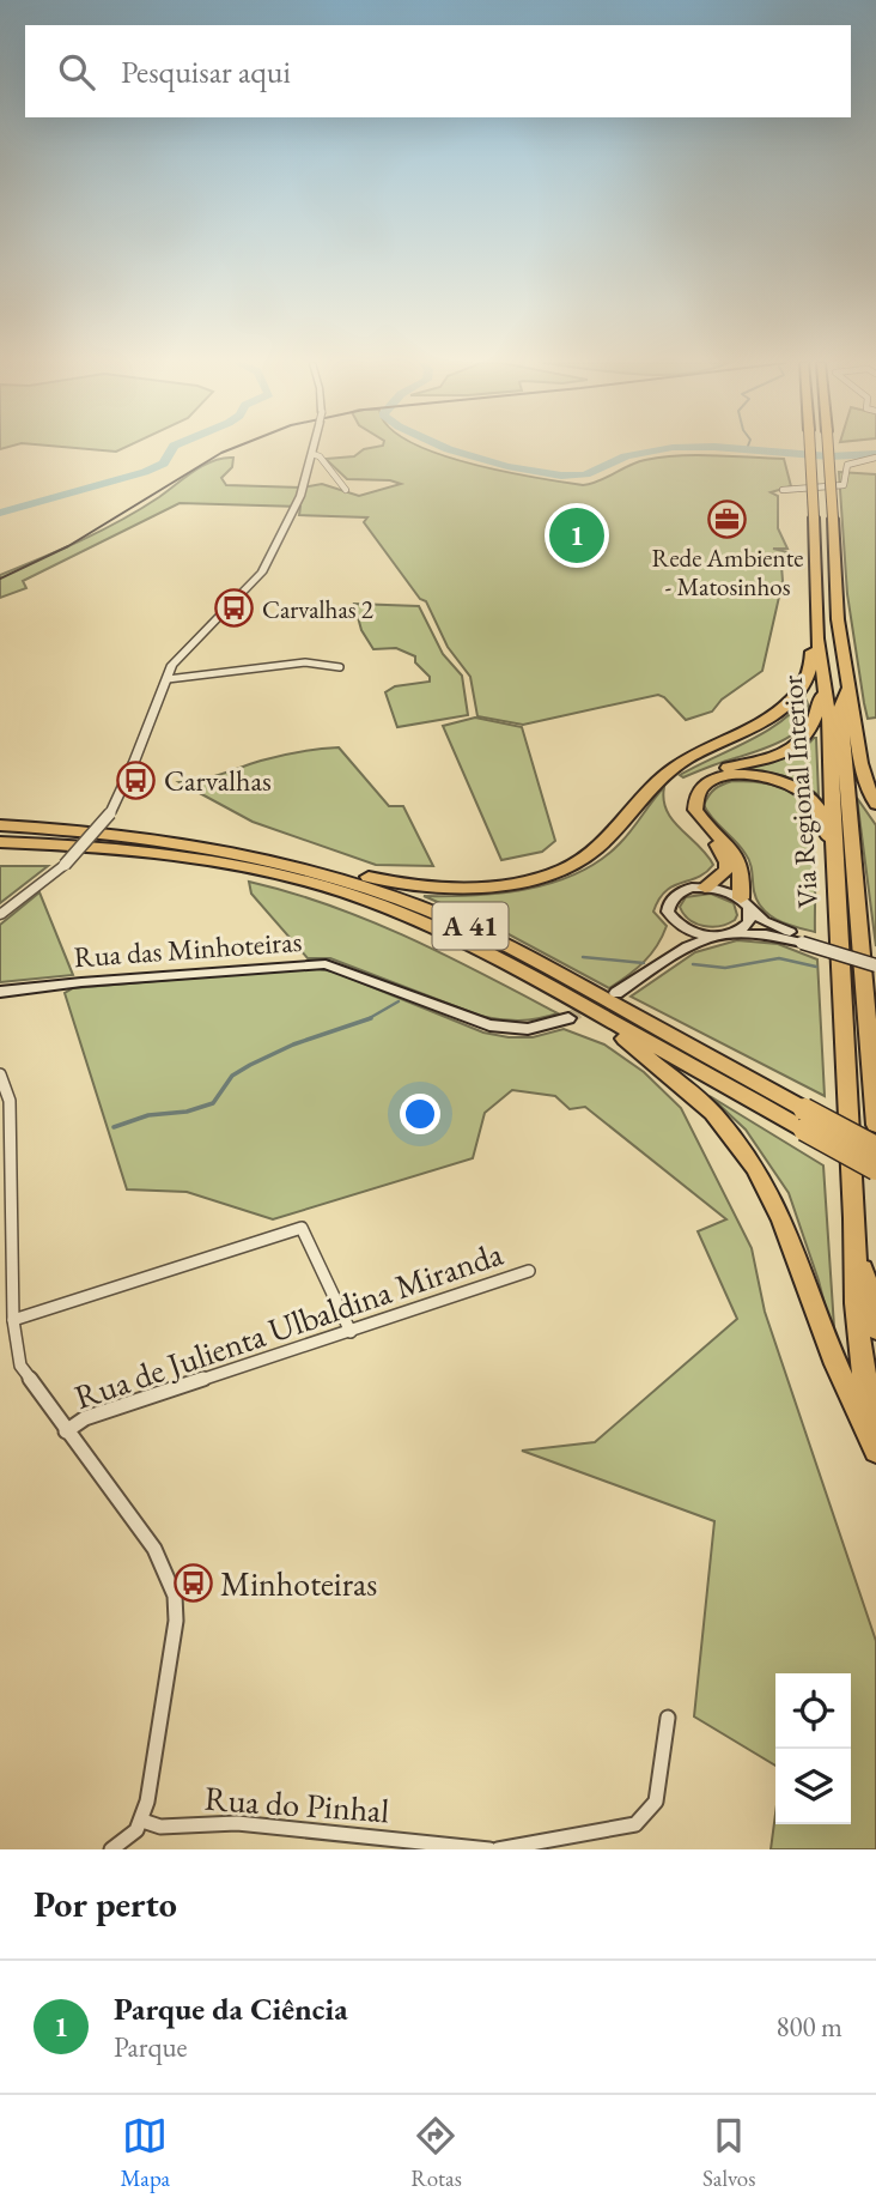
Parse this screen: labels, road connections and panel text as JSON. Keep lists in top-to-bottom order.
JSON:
{
  "streets": {
    "highway": ["Via Regional Interior", "A 41"],
    "main road": ["Rua das Minhoteiras"],
    "street": ["Rua de Julienta Ulbaldina Miranda", "Rua do Pinhal"]
  },
  "places": {
    "office": ["Rede Ambiente - Matosinhos"],
    "bus stop": ["Carvalhas 2", "Carvalhas", "Minhoteiras"]
  },
  "page": {
    "search": "Pesquisar aqui",
    "pins": "1",
    "heading": "Por perto",
    "list": [
      {
        "mark": "1",
        "name": "Parque da Ciência",
        "note": "Parque",
        "value": "800 m"
      }
    ],
    "nav": ["Mapa", "Rotas", "Salvos"]
  }
}
